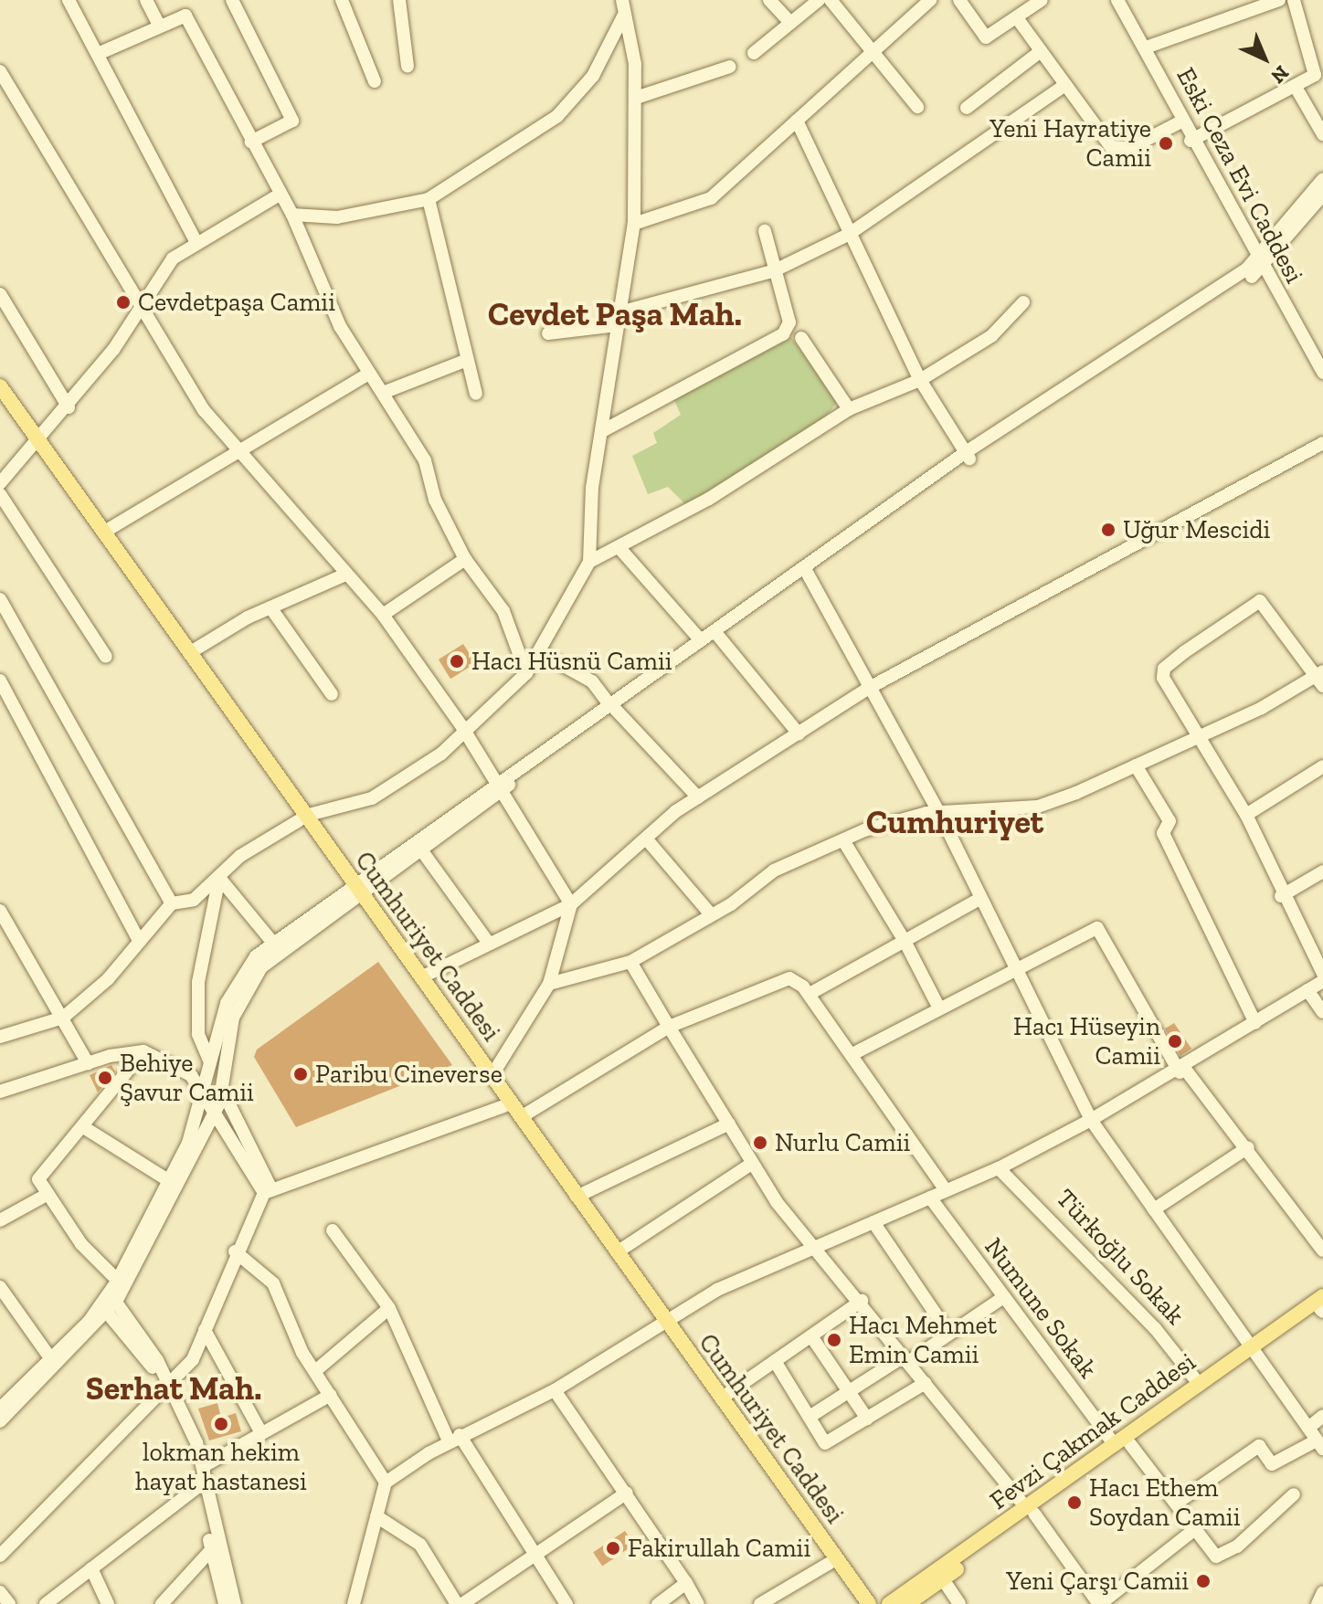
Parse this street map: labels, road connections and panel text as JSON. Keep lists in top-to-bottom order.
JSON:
{
  "streets": {
    "main road": ["Cumhuriyet Caddesi", "Fevzi Çakmak Caddesi"],
    "street": ["Eski Ceza Evi Caddesi", "Türkoğlu Sokak", "Numune Sokak"]
  },
  "crossings": [
    ["Türkoğlu Sokak", "Fevzi Çakmak Caddesi"],
    ["Numune Sokak", "Fevzi Çakmak Caddesi"]
  ],
  "districts": ["Cevdet Paşa Mah.", "Cumhuriyet", "Serhat Mah."],
  "places": [
    "Yeni Hayratiye Camii",
    "Cevdetpaşa Camii",
    "Uğur Mescidi",
    "Hacı Hüsnü Camii",
    "Hacı Hüseyin Camii",
    "Paribu Cineverse",
    "Behiye Şavur Camii",
    "Nurlu Camii",
    "Hacı Mehmet Emin Camii",
    "lokman hekim hayat hastanesi",
    "Hacı Ethem Soydan Camii",
    "Fakirullah Camii",
    "Yeni Çarşı Camii"
  ],
  "north": "bottom right"
}
